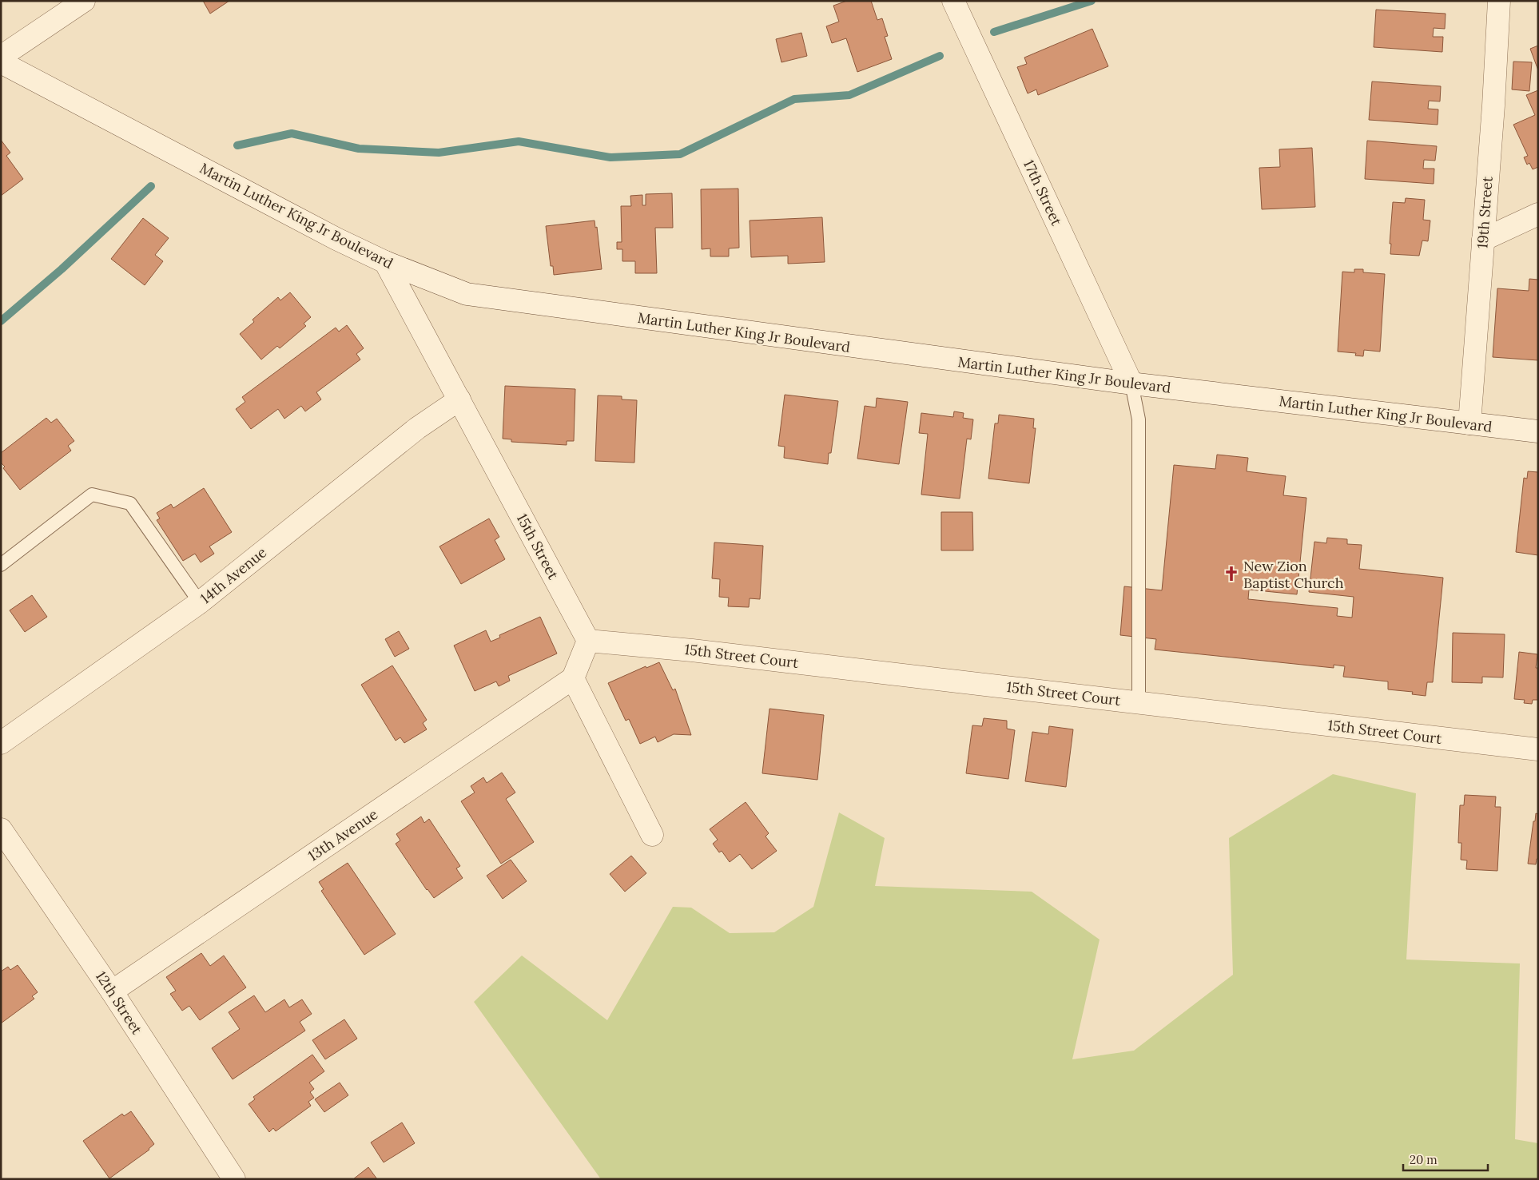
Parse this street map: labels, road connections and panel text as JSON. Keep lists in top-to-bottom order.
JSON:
{
  "streets": {
    "street": [
      "17th Street",
      "19th Street",
      "Martin Luther King Jr Boulevard",
      "15th Street",
      "14th Avenue",
      "15th Street Court",
      "13th Avenue",
      "12th Street"
    ]
  },
  "crossings": [
    ["17th Street", "Martin Luther King Jr Boulevard"],
    ["19th Street", "Martin Luther King Jr Boulevard"],
    ["Martin Luther King Jr Boulevard", "15th Street"],
    ["15th Street", "14th Avenue"],
    ["15th Street", "15th Street Court"],
    ["13th Avenue", "12th Street"]
  ],
  "places": {
    "church": ["New Zion Baptist Church"]
  },
  "scale_bar": "20 m"
}
